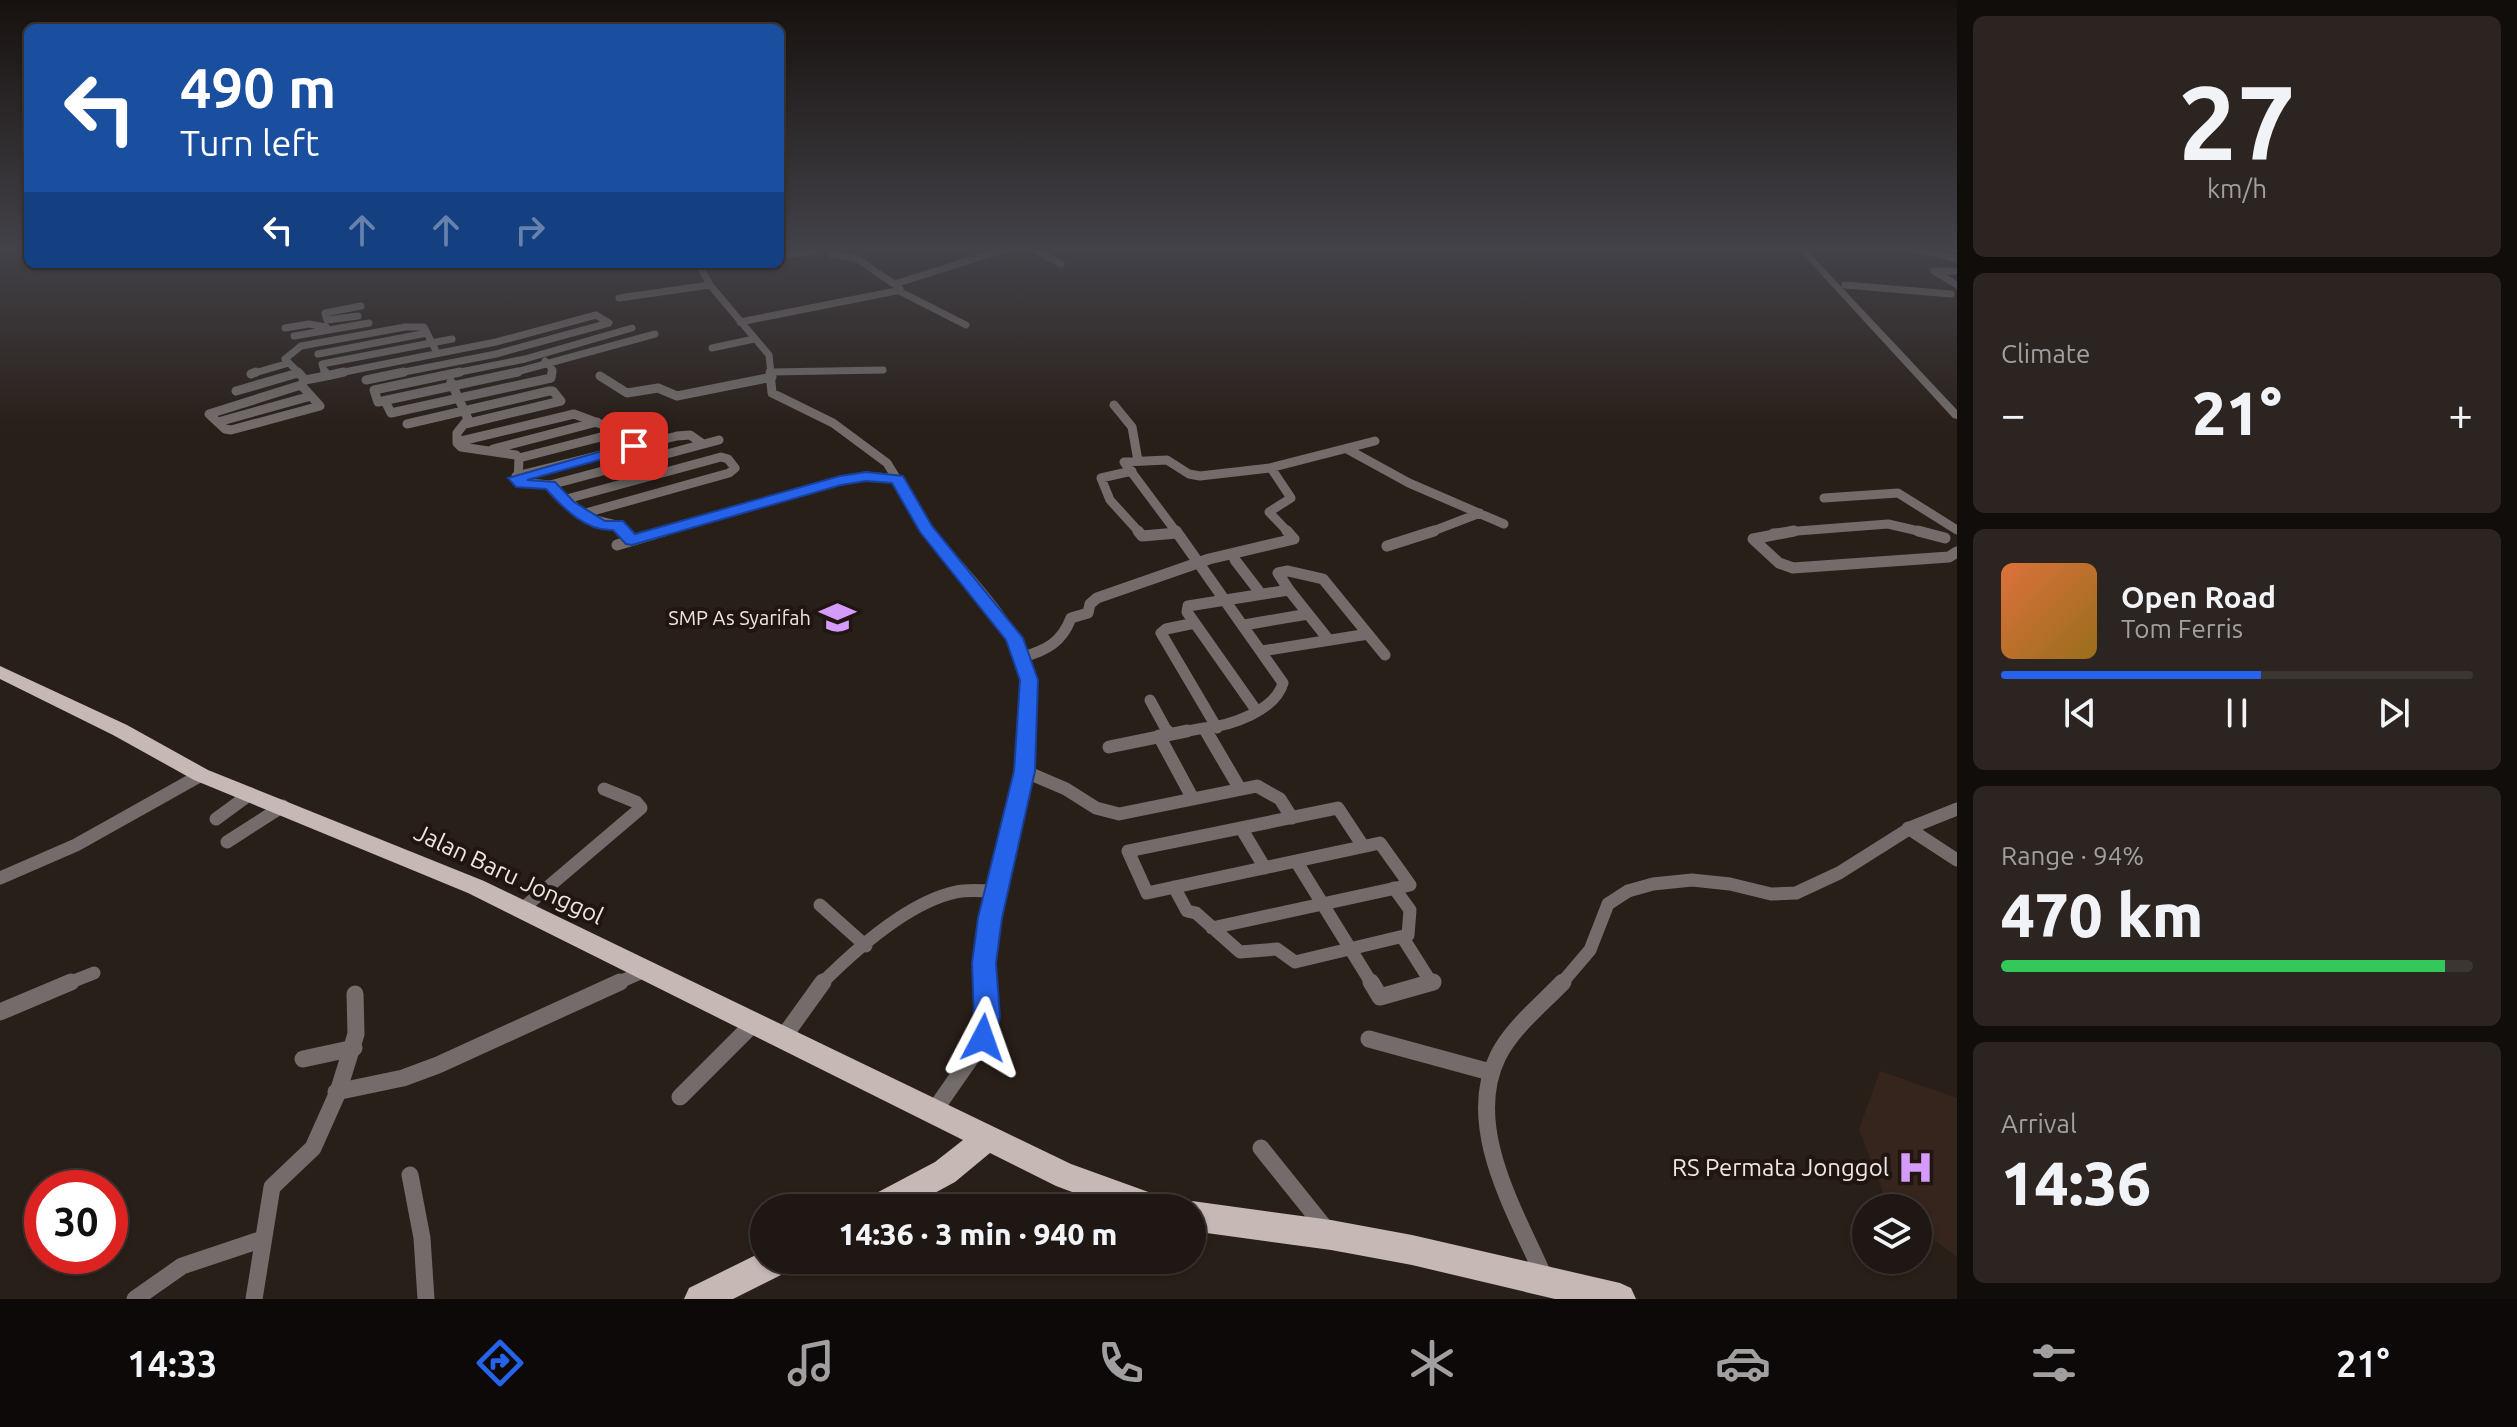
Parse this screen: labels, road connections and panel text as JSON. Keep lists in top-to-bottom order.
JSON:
{
  "streets": {
    "main road": ["Jalan Baru Jonggol"]
  },
  "places": {
    "school or university": ["SMP As Syarifah"],
    "hospital": ["RS Permata Jonggol"]
  },
  "page": {
    "tile": [
      ["27", "km/h"],
      "Climate",
      ["Range · 94%", "470 km"],
      ["Arrival", "14:36"]
    ],
    "turn": ["490 m", "Turn left"],
    "heat": ["−", "21°", "+"],
    "song": ["Open Road", "Tom Ferris"],
    "limit": "30",
    "trip": "14:36 · 3 min · 940 m",
    "tabs": ["14:33", "21°"]
  }
}
